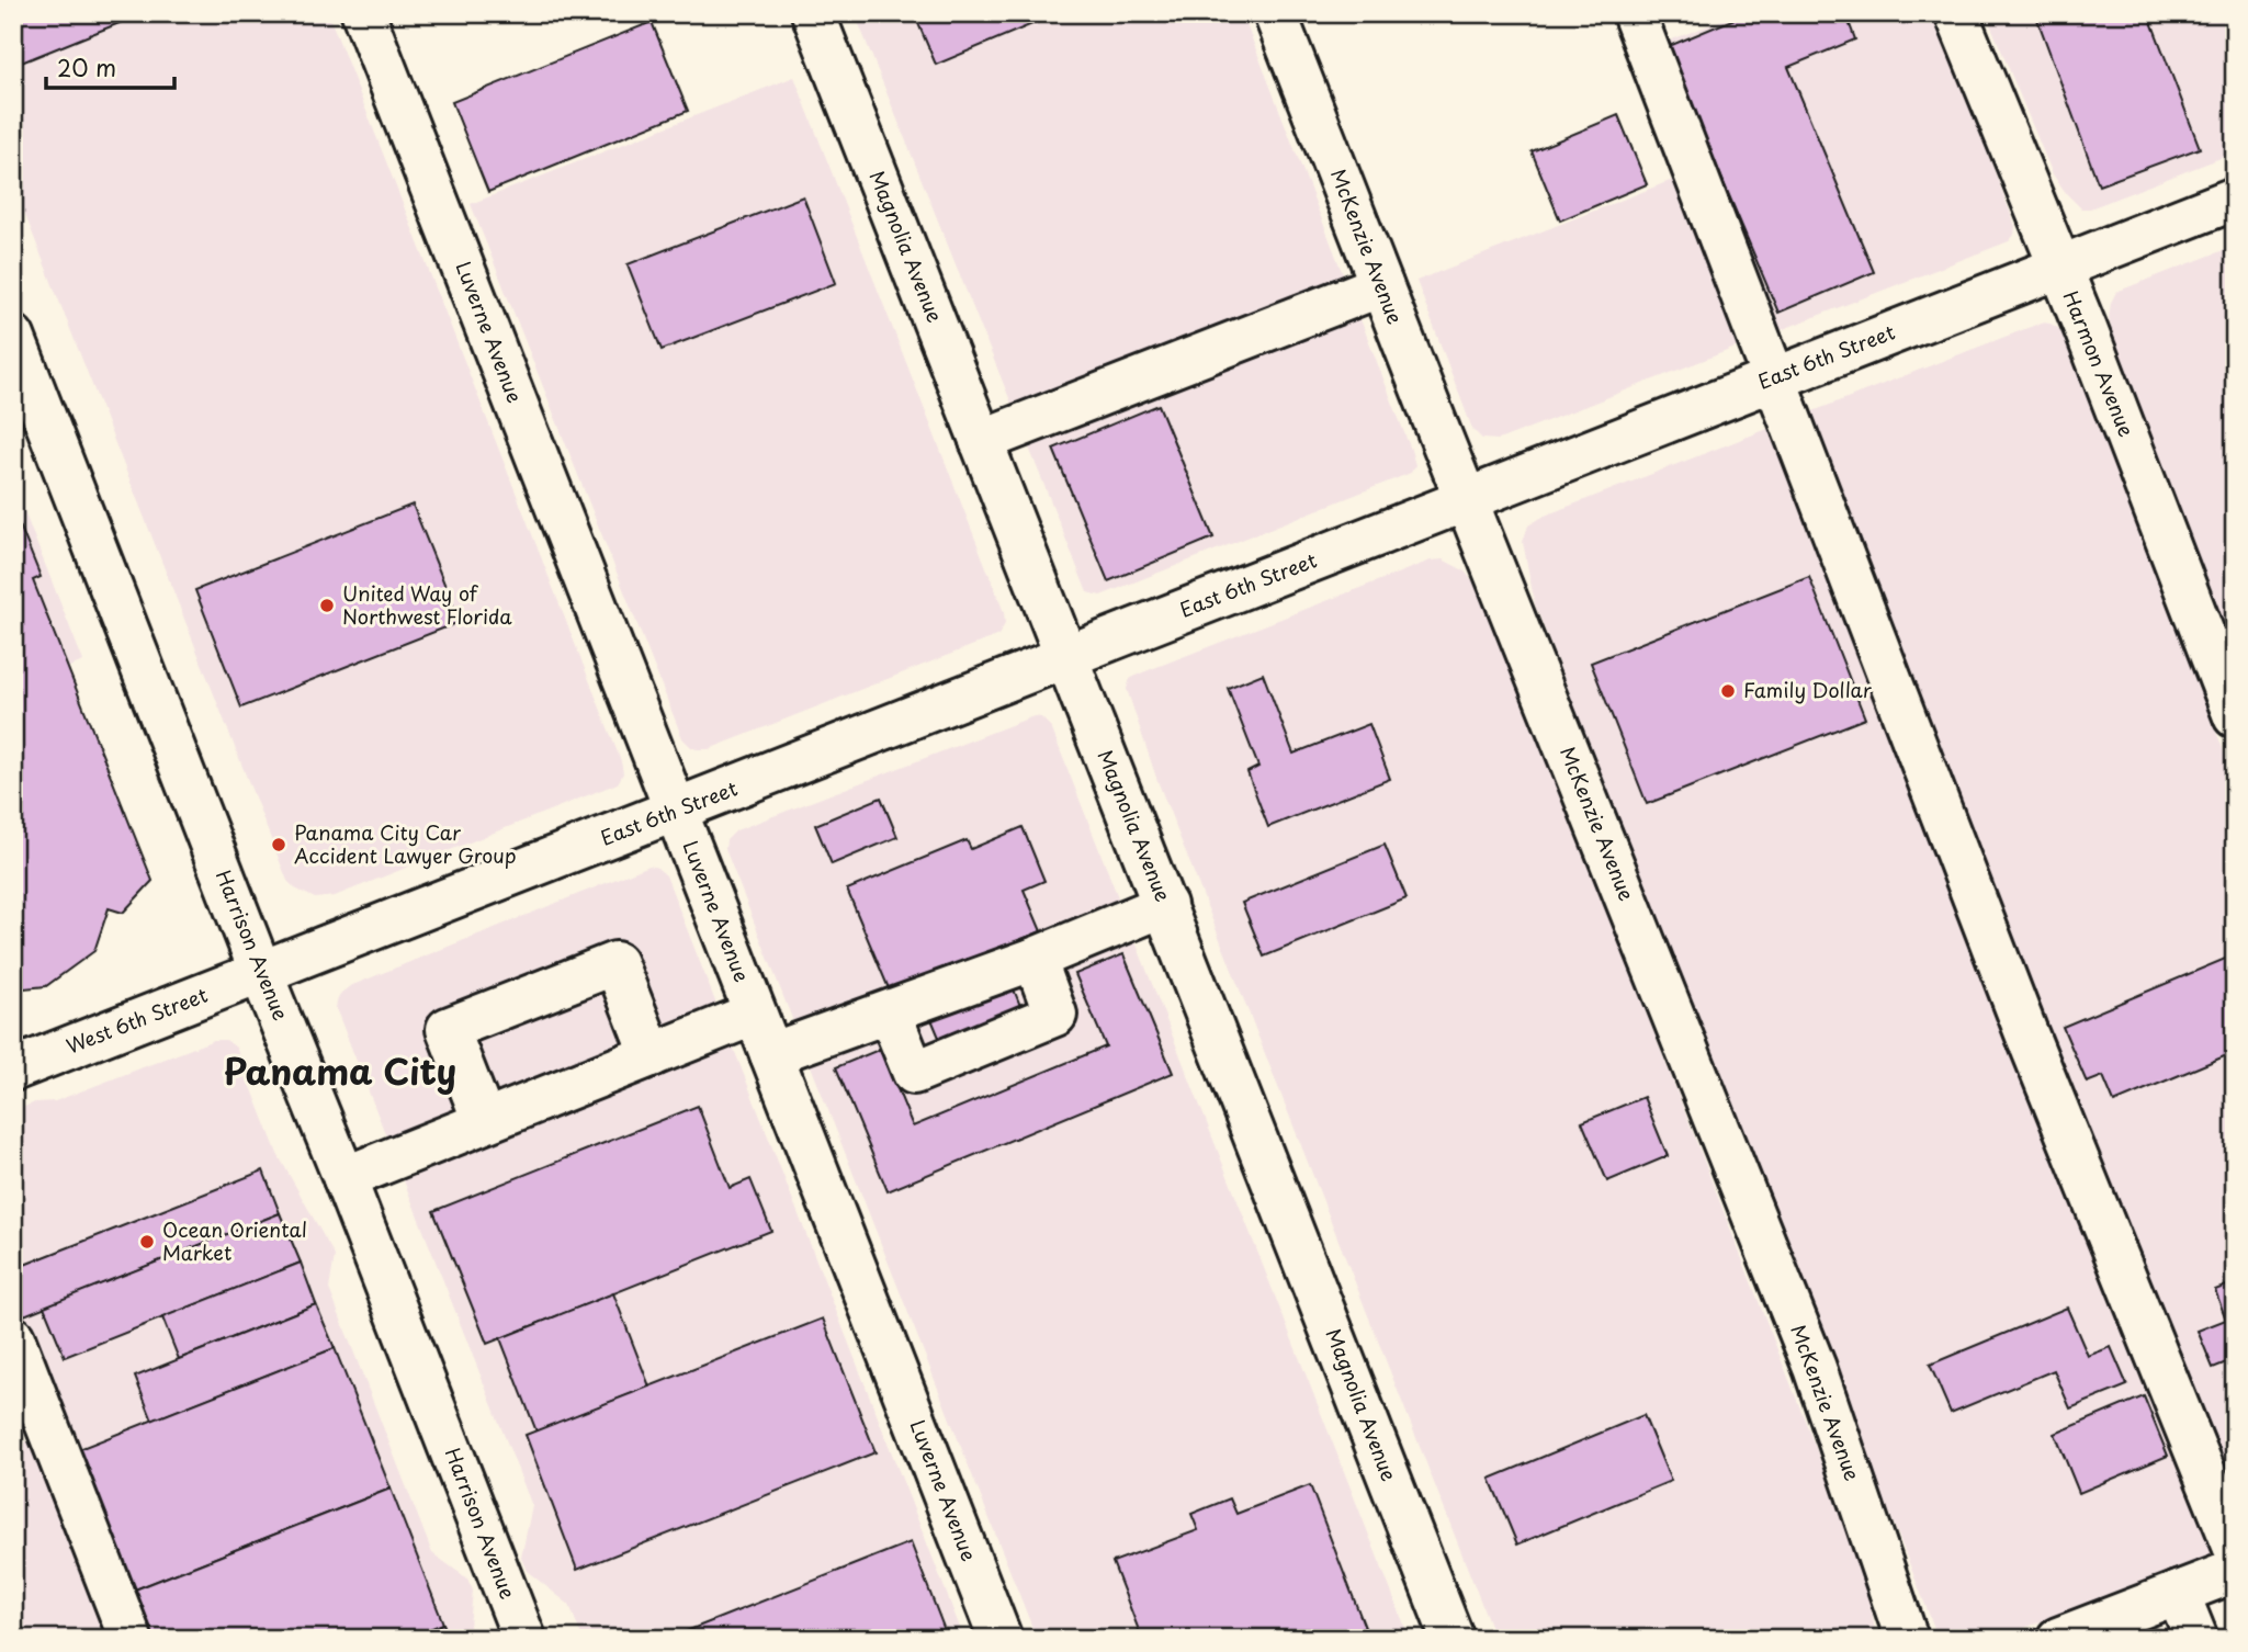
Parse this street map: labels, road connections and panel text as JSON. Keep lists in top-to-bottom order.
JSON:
{
  "streets": {
    "street": [
      "Magnolia Avenue",
      "McKenzie Avenue",
      "Luverne Avenue",
      "East 6th Street",
      "Harmon Avenue",
      "Harrison Avenue",
      "West 6th Street"
    ]
  },
  "crossings": [
    ["Magnolia Avenue", "East 6th Street"],
    ["McKenzie Avenue", "East 6th Street"],
    ["Luverne Avenue", "East 6th Street"],
    ["East 6th Street", "Harmon Avenue"],
    ["East 6th Street", "Harrison Avenue"],
    ["East 6th Street", "West 6th Street"],
    ["Harrison Avenue", "West 6th Street"]
  ],
  "districts": ["Panama City"],
  "places": [
    "United Way of Northwest Florida",
    "Family Dollar",
    "Panama City Car Accident Lawyer Group",
    "Ocean Oriental Market"
  ],
  "scale_bar": "20 m"
}
